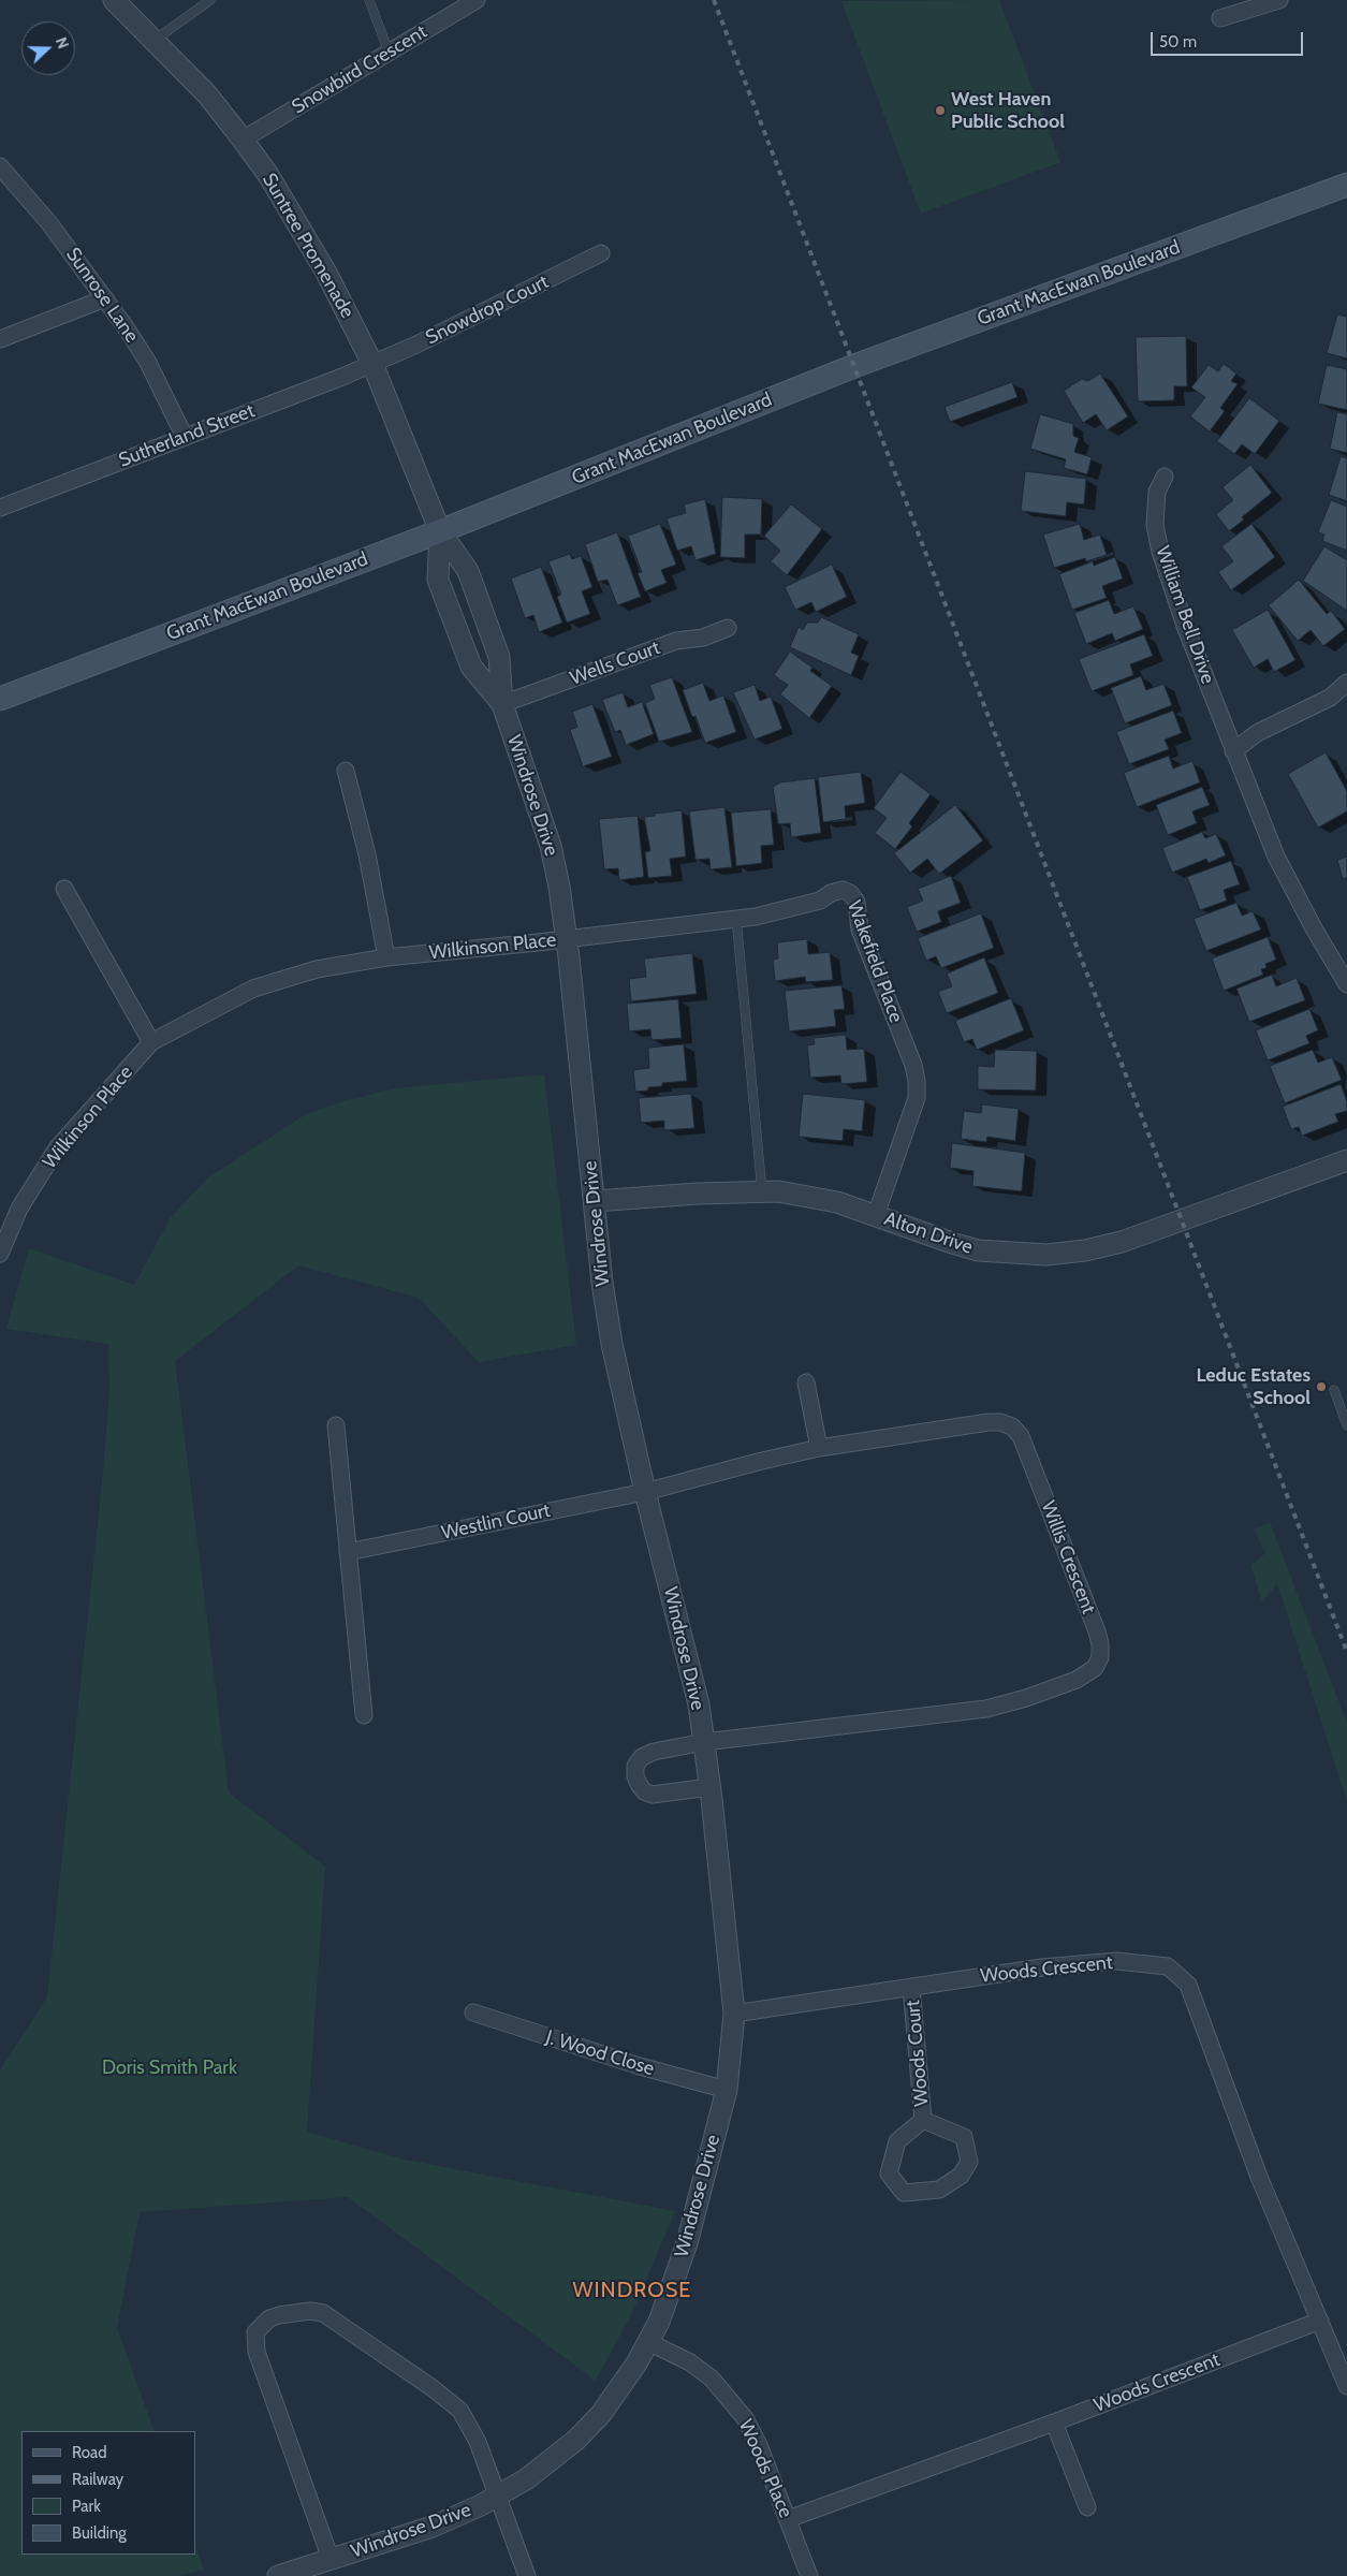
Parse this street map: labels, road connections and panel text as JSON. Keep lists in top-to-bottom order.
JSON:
{
  "streets": {
    "main road": ["Grant MacEwan Boulevard"],
    "street": [
      "Snowbird Crescent",
      "Suntree Promenade",
      "Sunrose Lane",
      "Snowdrop Court",
      "Sutherland Street",
      "William Bell Drive",
      "Wells Court",
      "Windrose Drive",
      "Wilkinson Place",
      "Wakefield Place",
      "Alton Drive",
      "Westlin Court",
      "Willis Crescent",
      "Woods Crescent",
      "J. Wood Close",
      "Woods Court",
      "Woods Place"
    ]
  },
  "crossings": [
    ["Snowbird Crescent", "Suntree Promenade"],
    ["Suntree Promenade", "Grant MacEwan Boulevard"],
    ["Suntree Promenade", "Snowdrop Court"],
    ["Suntree Promenade", "Sutherland Street"],
    ["Suntree Promenade", "Windrose Drive"],
    ["Grant MacEwan Boulevard", "Windrose Drive"],
    ["Sunrose Lane", "Sutherland Street"],
    ["Snowdrop Court", "Sutherland Street"],
    ["Wells Court", "Windrose Drive"],
    ["Windrose Drive", "Wilkinson Place"],
    ["Windrose Drive", "Wakefield Place"],
    ["Windrose Drive", "Alton Drive"],
    ["Windrose Drive", "Westlin Court"],
    ["Windrose Drive", "Willis Crescent"],
    ["Windrose Drive", "Woods Crescent"],
    ["Windrose Drive", "J. Wood Close"],
    ["Windrose Drive", "Woods Place"],
    ["Wilkinson Place", "Wakefield Place"],
    ["Wakefield Place", "Alton Drive"],
    ["Westlin Court", "Willis Crescent"],
    ["Woods Crescent", "Woods Court"],
    ["Woods Crescent", "Woods Place"]
  ],
  "districts": ["WINDROSE"],
  "parks": ["Doris Smith Park"],
  "places": ["West Haven Public School", "Leduc Estates School"],
  "legend": [
    "Road",
    "Railway",
    "Park",
    "Building"
  ],
  "scale_bar": "50 m",
  "north": "right"
}
